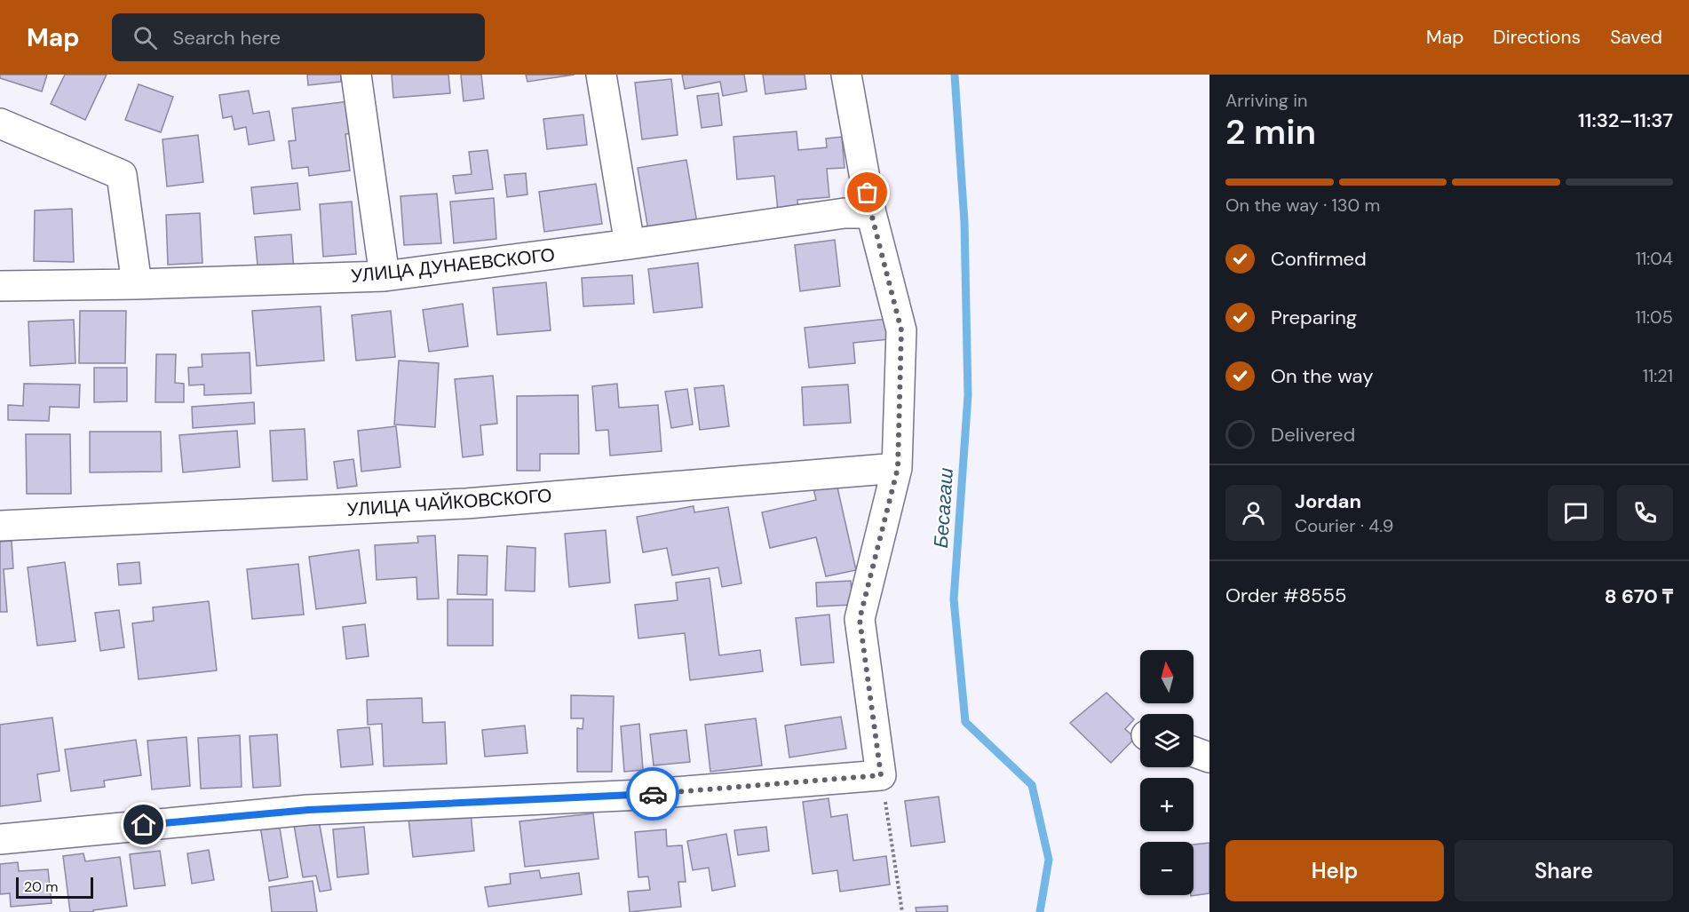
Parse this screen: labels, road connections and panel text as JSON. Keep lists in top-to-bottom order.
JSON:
{
  "streets": {
    "street": ["УЛИЦА ДУНАЕВСКОГО", "УЛИЦА ЧАЙКОВСКОГО"]
  },
  "water": ["Бесагаш"],
  "scale_bar": "20 m",
  "north": "top",
  "page": {
    "header": "Map",
    "search": "Search here",
    "nav": ["Map", "Directions", "Saved"],
    "heading": ["2 min", "Arriving in", "11:32–11:37"],
    "panel": [
      "Jordan",
      "Courier · 4.9",
      "Order #8555",
      "8 670 ₸"
    ],
    "bar": "On the way · 130 m",
    "list": [
      ["Confirmed", "11:04"],
      ["Preparing", "11:05"],
      ["On the way", "11:21"],
      "Delivered"
    ],
    "map_buttons": ["+", "−"],
    "buttons": ["Help", "Share"],
    "scale": "20 m"
  }
}
